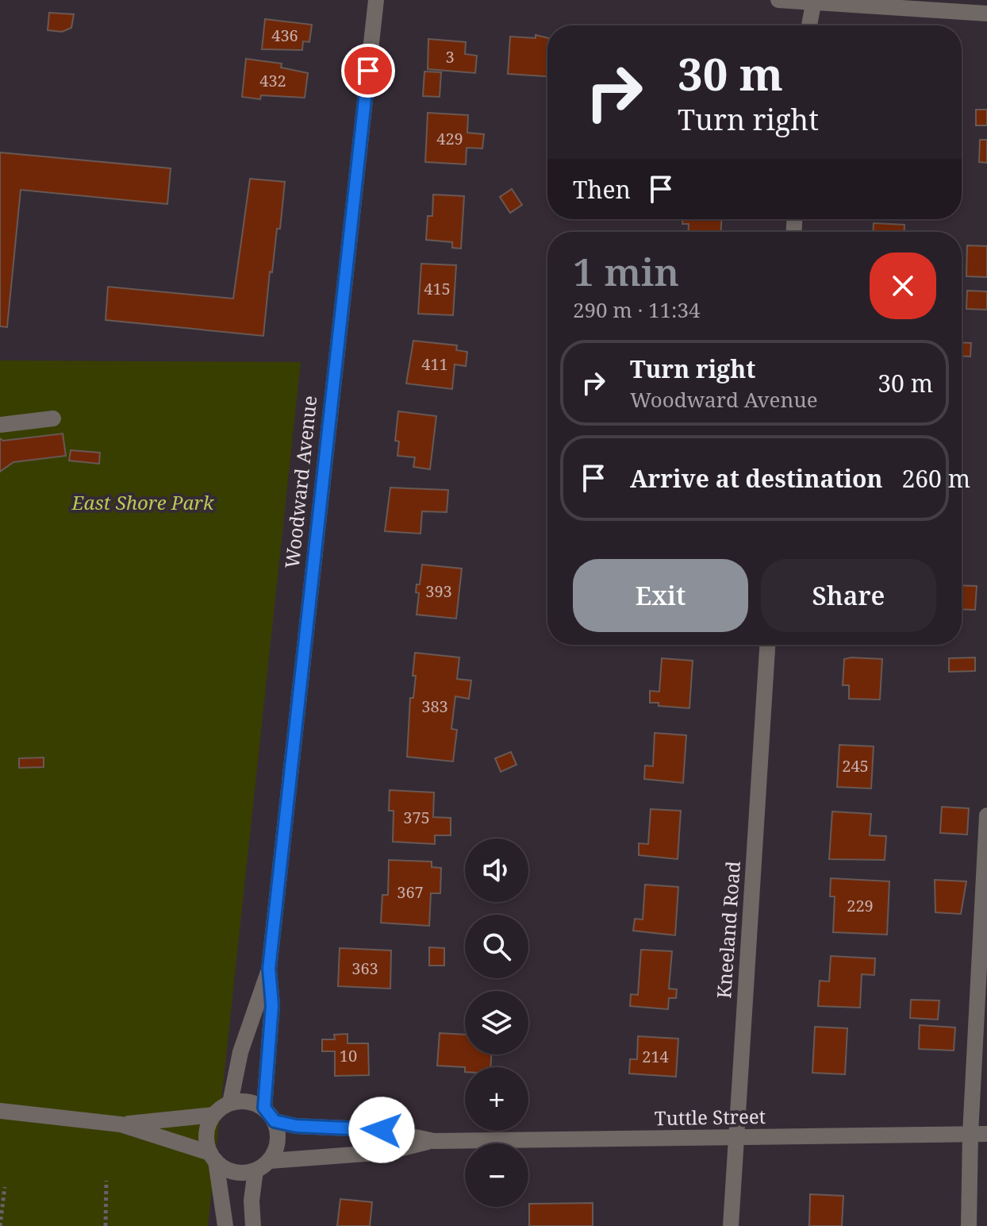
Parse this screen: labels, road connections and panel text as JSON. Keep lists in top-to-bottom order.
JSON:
{
  "streets": {
    "street": ["Woodward Avenue", "Kneeland Road", "Tuttle Street"]
  },
  "crossings": [
    ["Woodward Avenue", "Tuttle Street"],
    ["Kneeland Road", "Tuttle Street"]
  ],
  "parks": ["East Shore Park"],
  "house_numbers": [
    "436",
    "3",
    "432",
    "429",
    "415",
    "411",
    "393",
    "383",
    "245",
    "375",
    "367",
    "229",
    "363",
    "10",
    "214"
  ],
  "page": {
    "turn": ["30 m", "Turn right"],
    "then": "Then",
    "heading": ["1 min", "290 m · 11:34"],
    "list": [
      {
        "name": "Turn right",
        "note": "Woodward Avenue",
        "value": "30 m"
      },
      {
        "name": "Arrive at destination",
        "value": "260 m"
      }
    ],
    "buttons": ["Exit", "Share"],
    "map_buttons": ["+", "−"]
  }
}
